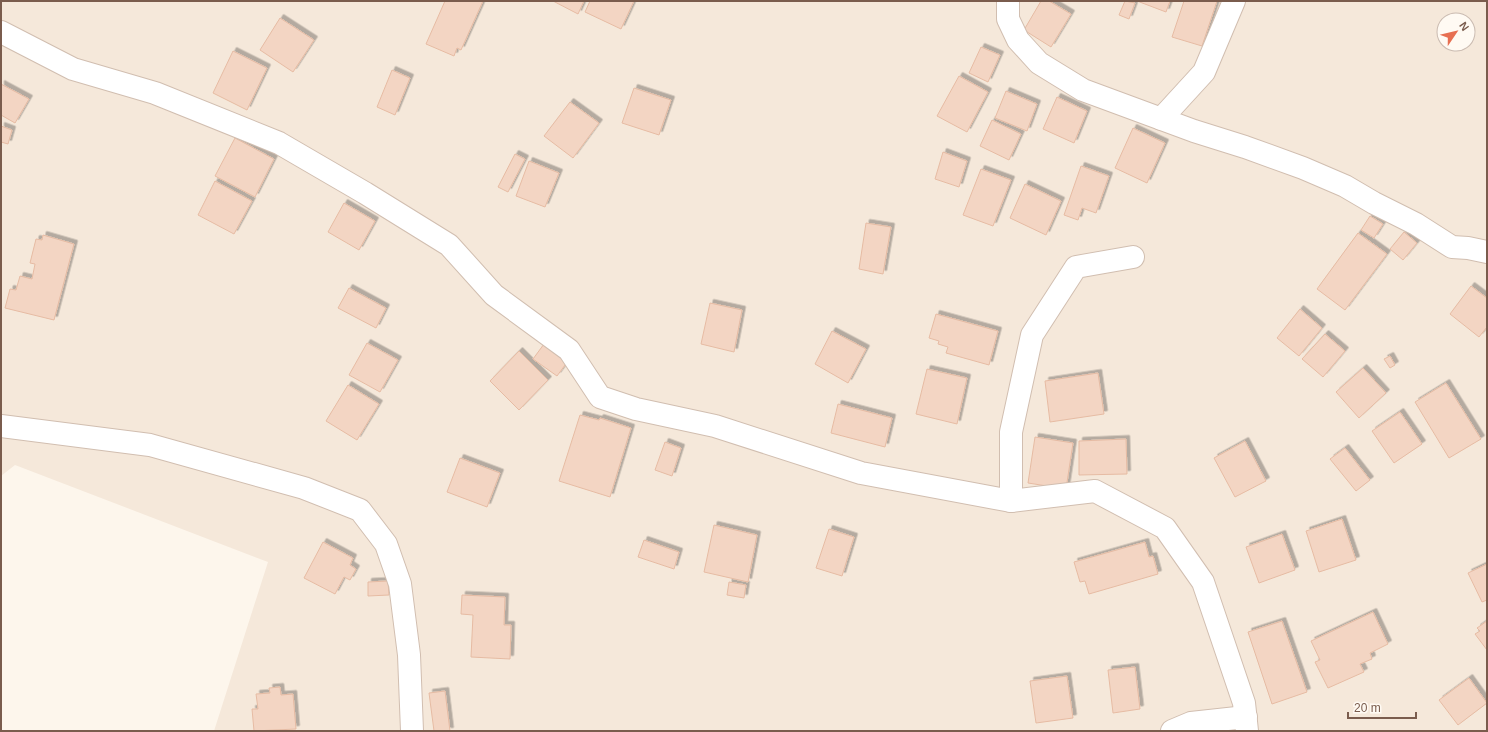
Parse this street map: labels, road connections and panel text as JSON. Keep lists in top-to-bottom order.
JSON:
{
  "scale_bar": "20 m",
  "north": "top right"
}
